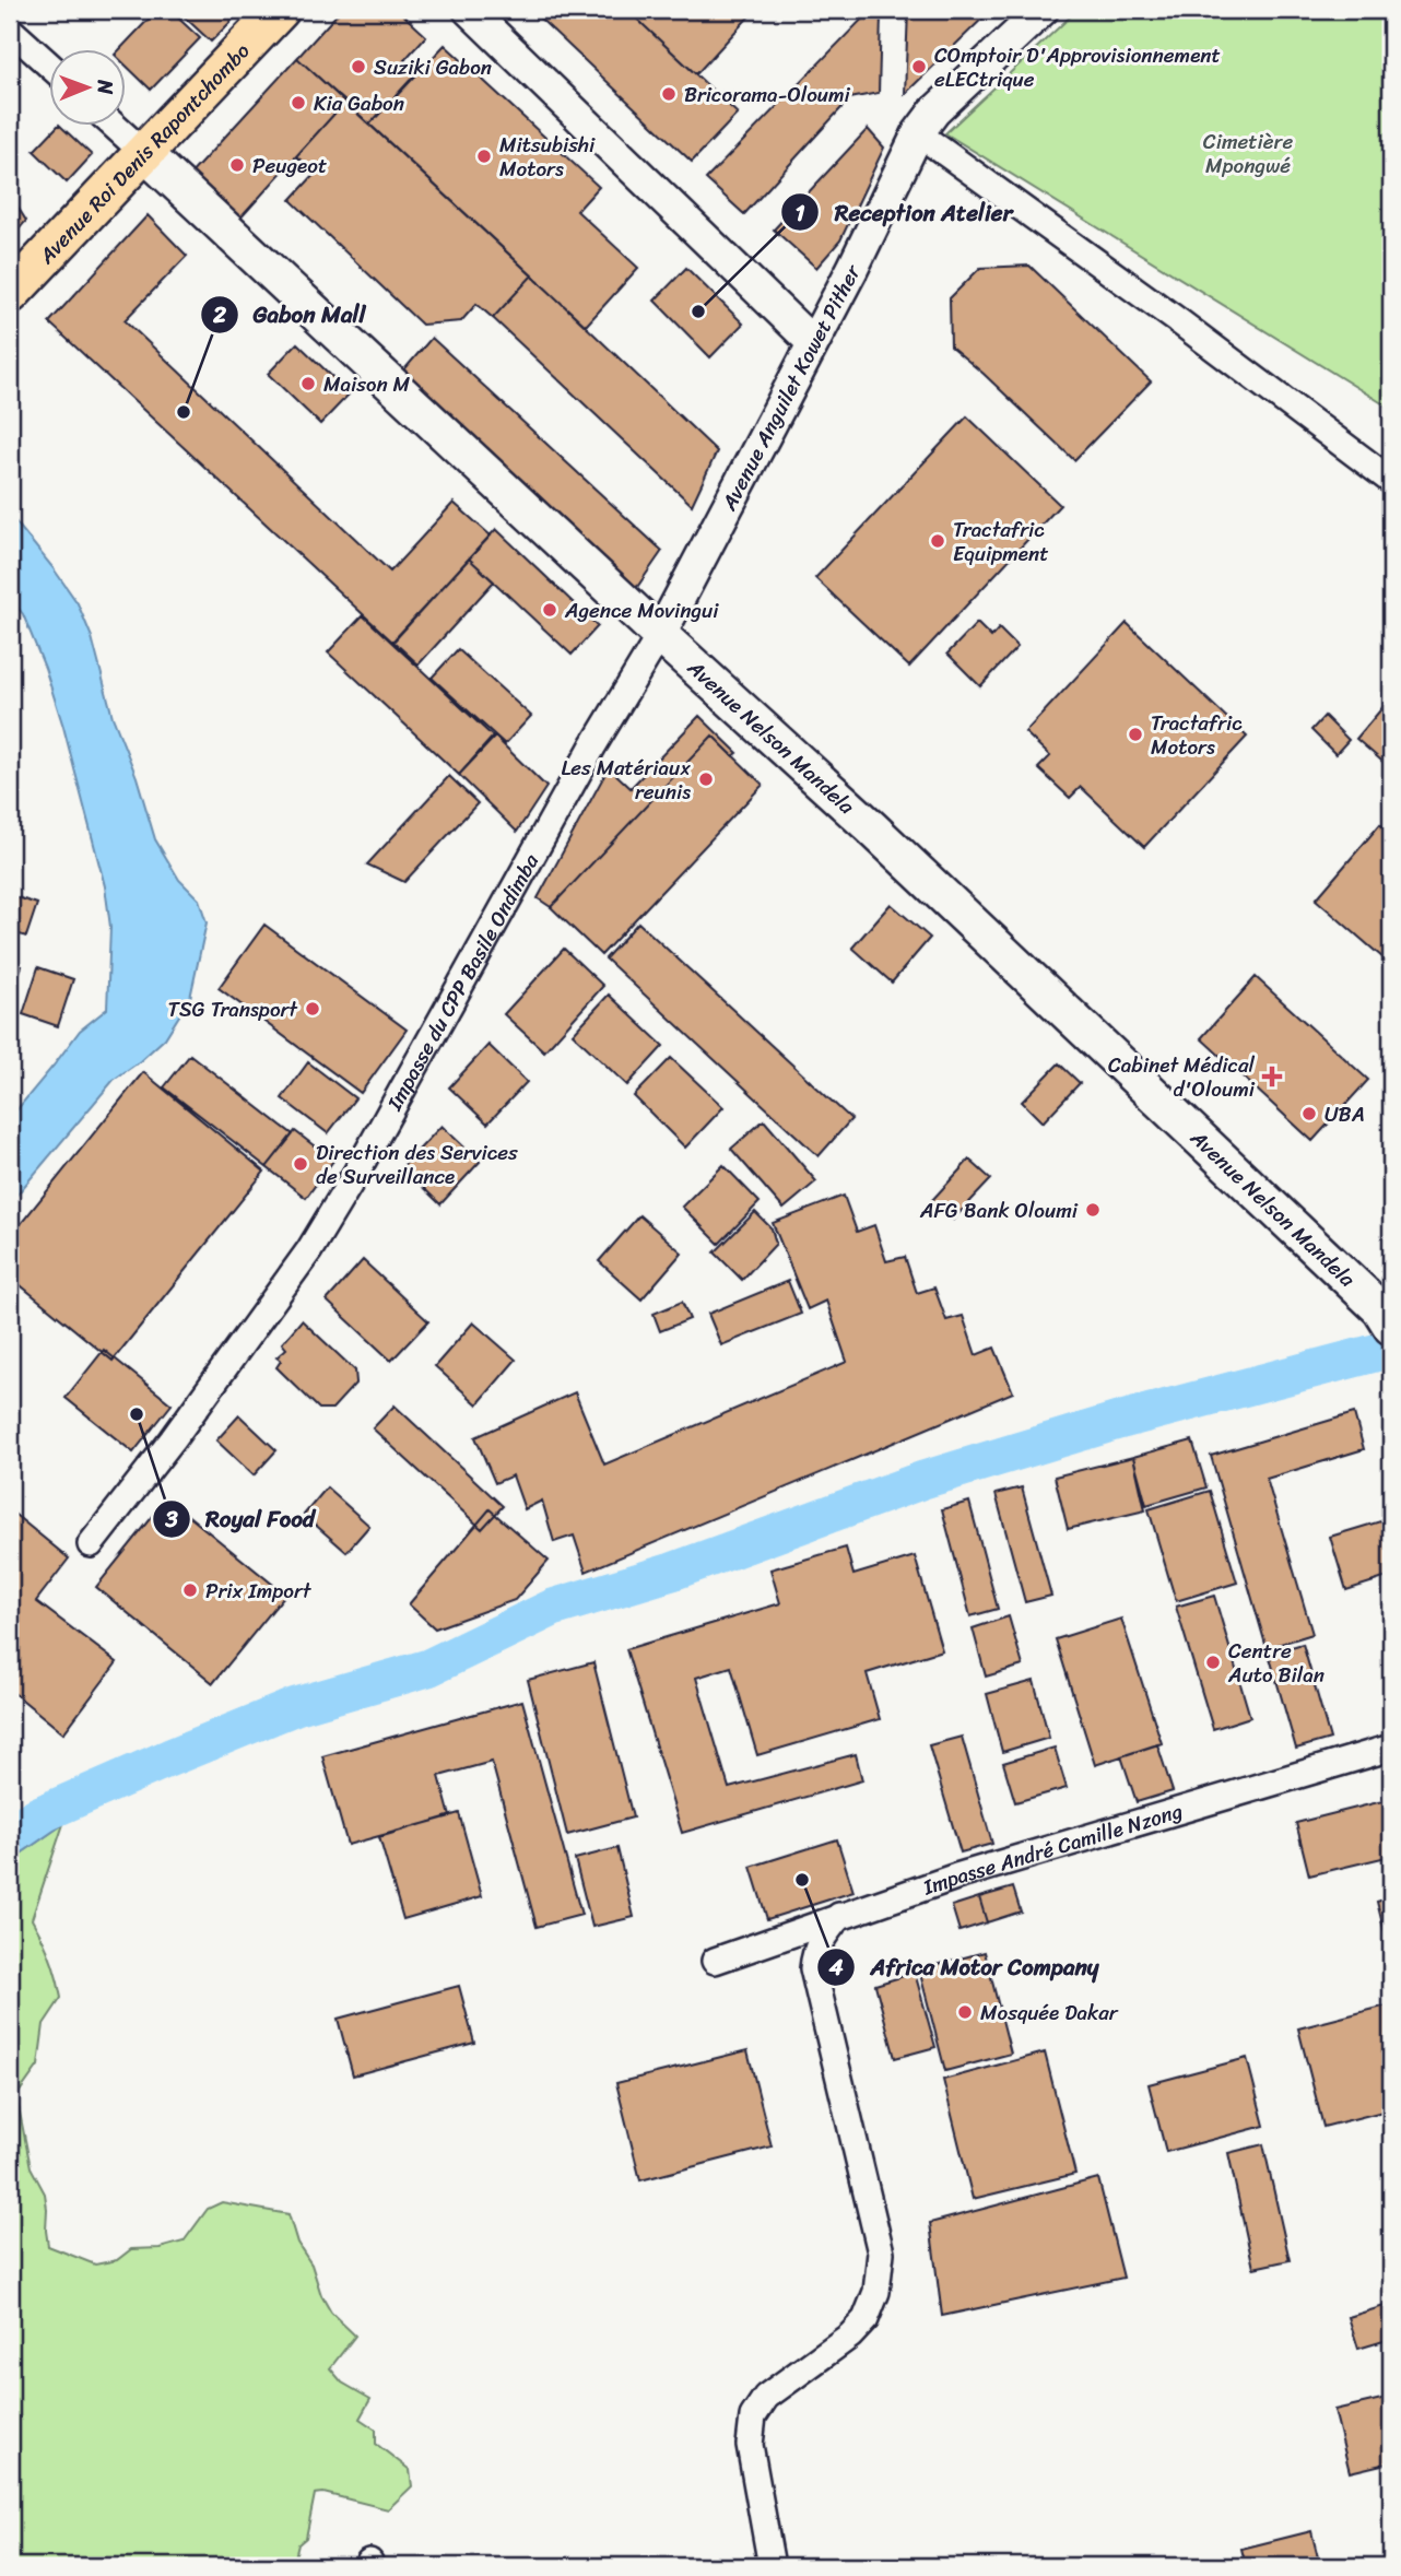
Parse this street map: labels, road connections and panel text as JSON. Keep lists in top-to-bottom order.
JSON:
{
  "streets": {
    "main road": ["Avenue Roi Denis Rapontchombo", "Avenue Nelson Mandela"],
    "street": ["Avenue Anguilet Kowet Pither", "Impasse du CPP Basile Ondimba", "Impasse André Camille Nzong"]
  },
  "crossings": [
    ["Avenue Roi Denis Rapontchombo", "Avenue Nelson Mandela"],
    ["Avenue Anguilet Kowet Pither", "Avenue Nelson Mandela"],
    ["Avenue Anguilet Kowet Pither", "Impasse du CPP Basile Ondimba"],
    ["Avenue Nelson Mandela", "Impasse du CPP Basile Ondimba"]
  ],
  "parks": ["Cimetière Mpongwé"],
  "places": {
    "other": [
      "Suziki Gabon",
      "COmptoir D'Approvisionnement eLECtrique",
      "Bricorama-Oloumi",
      "Kia Gabon",
      "Mitsubishi Motors",
      "Peugeot",
      "Reception Atelier",
      "Maison M",
      "Gabon Mall",
      "Tractafric Equipment",
      "Agence Movingui",
      "Tractafric Motors",
      "Les Matériaux reunis",
      "TSG Transport",
      "UBA",
      "Direction des Services de Surveillance",
      "AFG Bank Oloumi",
      "Royal Food",
      "Prix Import",
      "Centre Auto Bilan",
      "Africa Motor Company",
      "Mosquée Dakar"
    ],
    "health": ["Cabinet Médical d'Oloumi"]
  },
  "north": "right"
}
